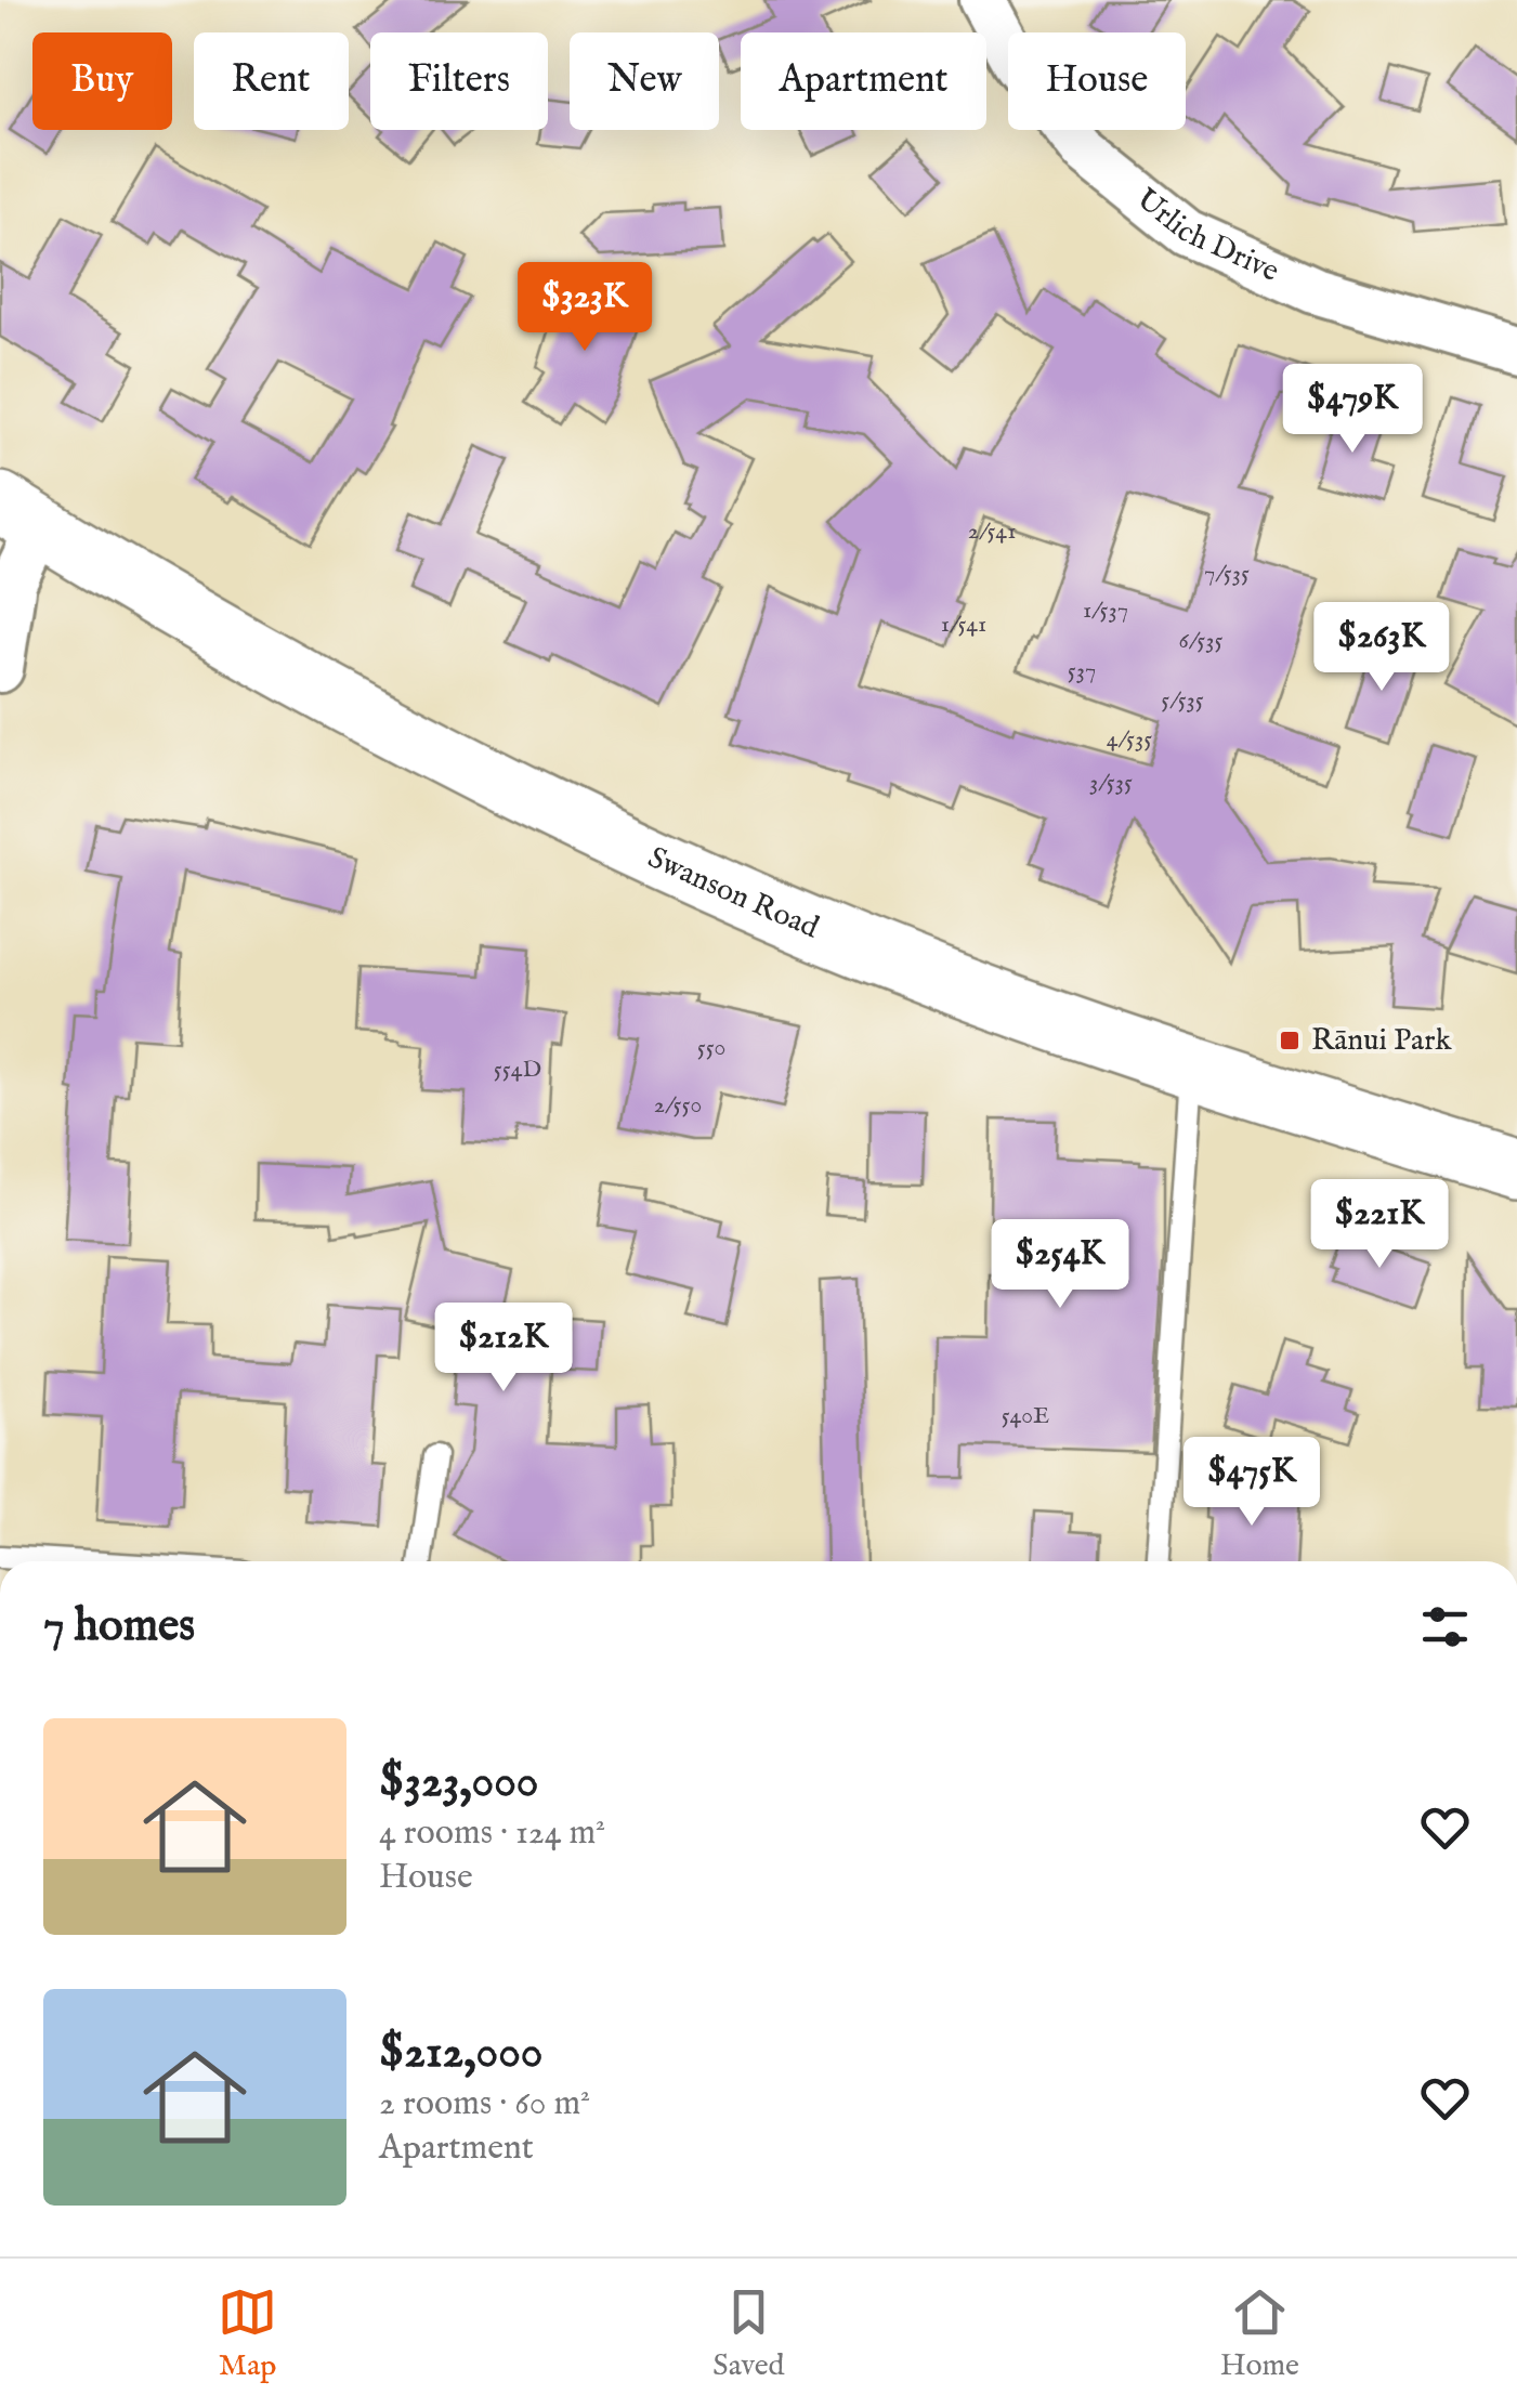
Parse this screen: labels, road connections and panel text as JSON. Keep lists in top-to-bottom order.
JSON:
{
  "streets": {
    "main road": ["Swanson Road"],
    "street": ["Urlich Drive"]
  },
  "places": {
    "transit": ["Rānui Park"]
  },
  "house_numbers": [
    "2/541",
    "7/535",
    "1/537",
    "1/541",
    "6/535",
    "537",
    "5/535",
    "4/535",
    "3/535",
    "550",
    "554D",
    "2/550",
    "540E"
  ],
  "page": {
    "chip": [
      "Buy",
      "Rent",
      "Filters",
      "New",
      "Apartment",
      "House"
    ],
    "price": [
      "$323K",
      "$479K",
      "$263K",
      "$221K",
      "$254K",
      "$212K",
      "$475K"
    ],
    "heading": "7 homes",
    "list": [
      {
        "name": "$323,000",
        "note": "4 rooms · 124 m² · House"
      },
      {
        "name": "$212,000",
        "note": "2 rooms · 60 m² · Apartment"
      }
    ],
    "tabs": ["Map", "Saved", "Home"]
  }
}
